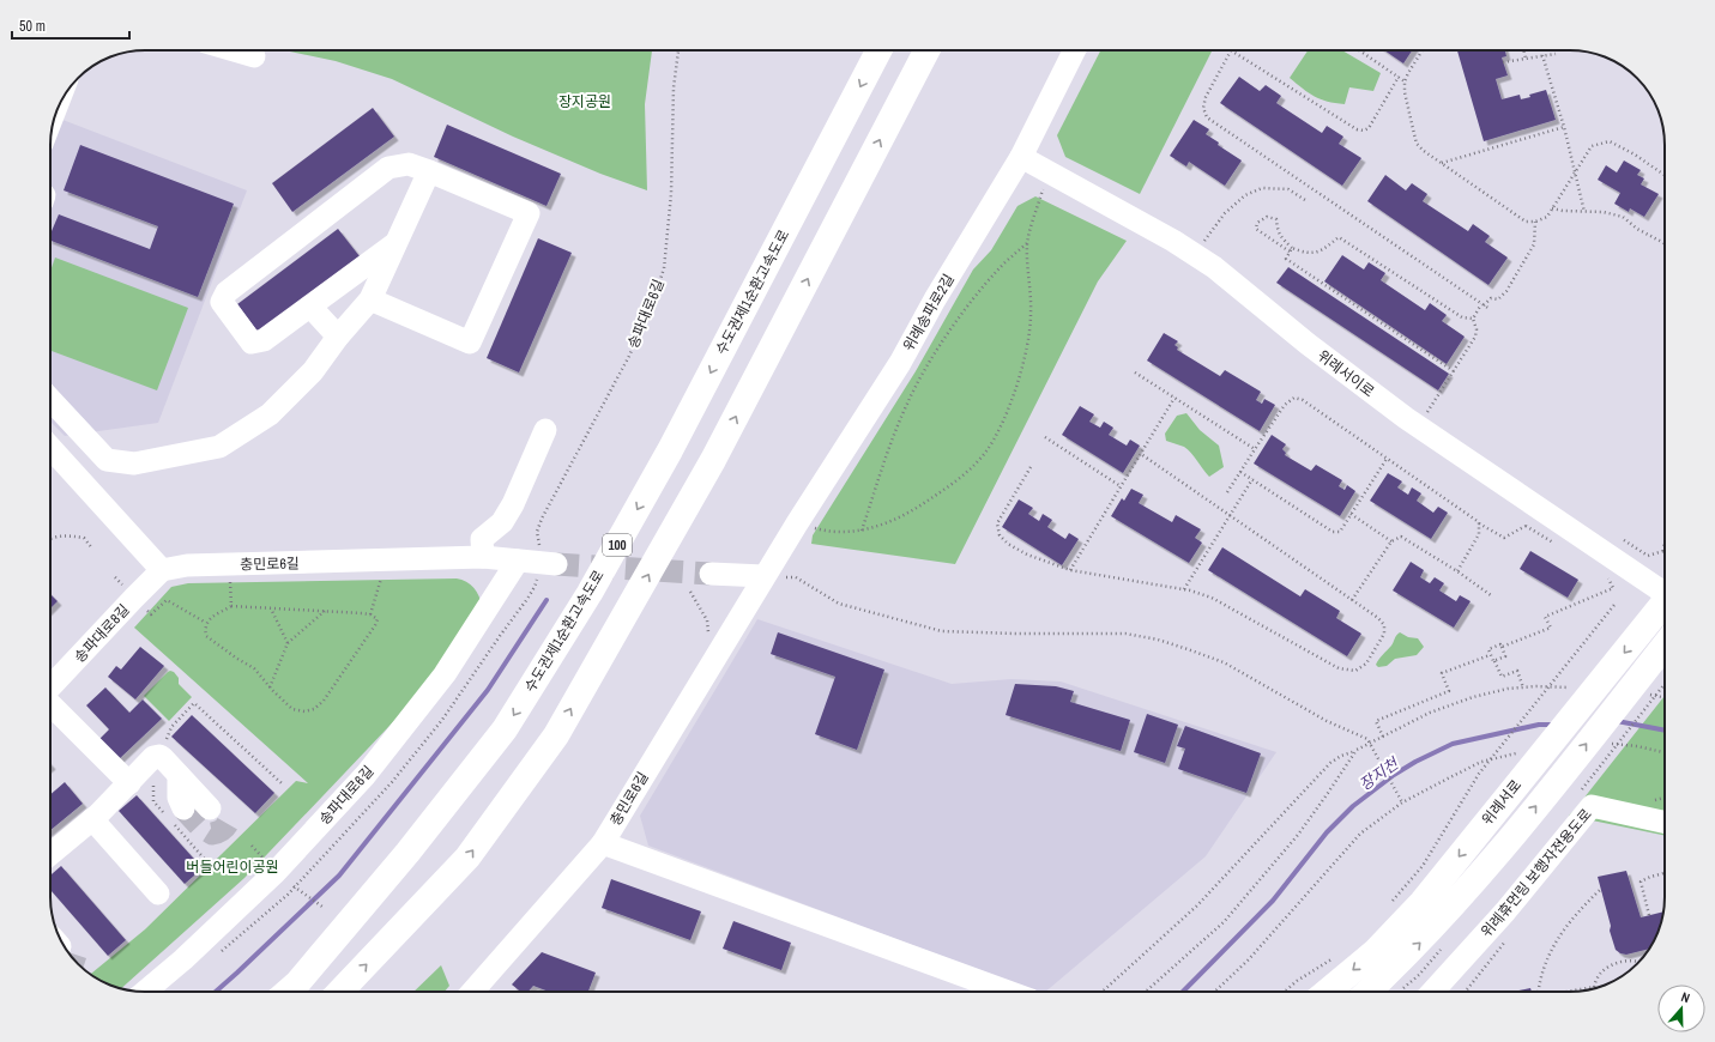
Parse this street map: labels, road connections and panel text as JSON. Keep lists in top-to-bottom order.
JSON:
{
  "streets": {
    "main road": ["수도권제1순환고속도로", "100", "위례서로"],
    "street": [
      "위례송파로2길",
      "송파대로6길",
      "위례서이로",
      "충민로6길",
      "송파대로8길",
      "위례휴먼링 보행자전용도로"
    ]
  },
  "crossings": [
    ["위례송파로2길", "위례서이로"],
    ["위례송파로2길", "충민로6길"],
    ["송파대로6길", "충민로6길"],
    ["충민로6길", "송파대로8길"]
  ],
  "water": ["장지천"],
  "parks": ["장지공원", "버들어린이공원"],
  "scale_bar": "50 m",
  "north": "top"
}
